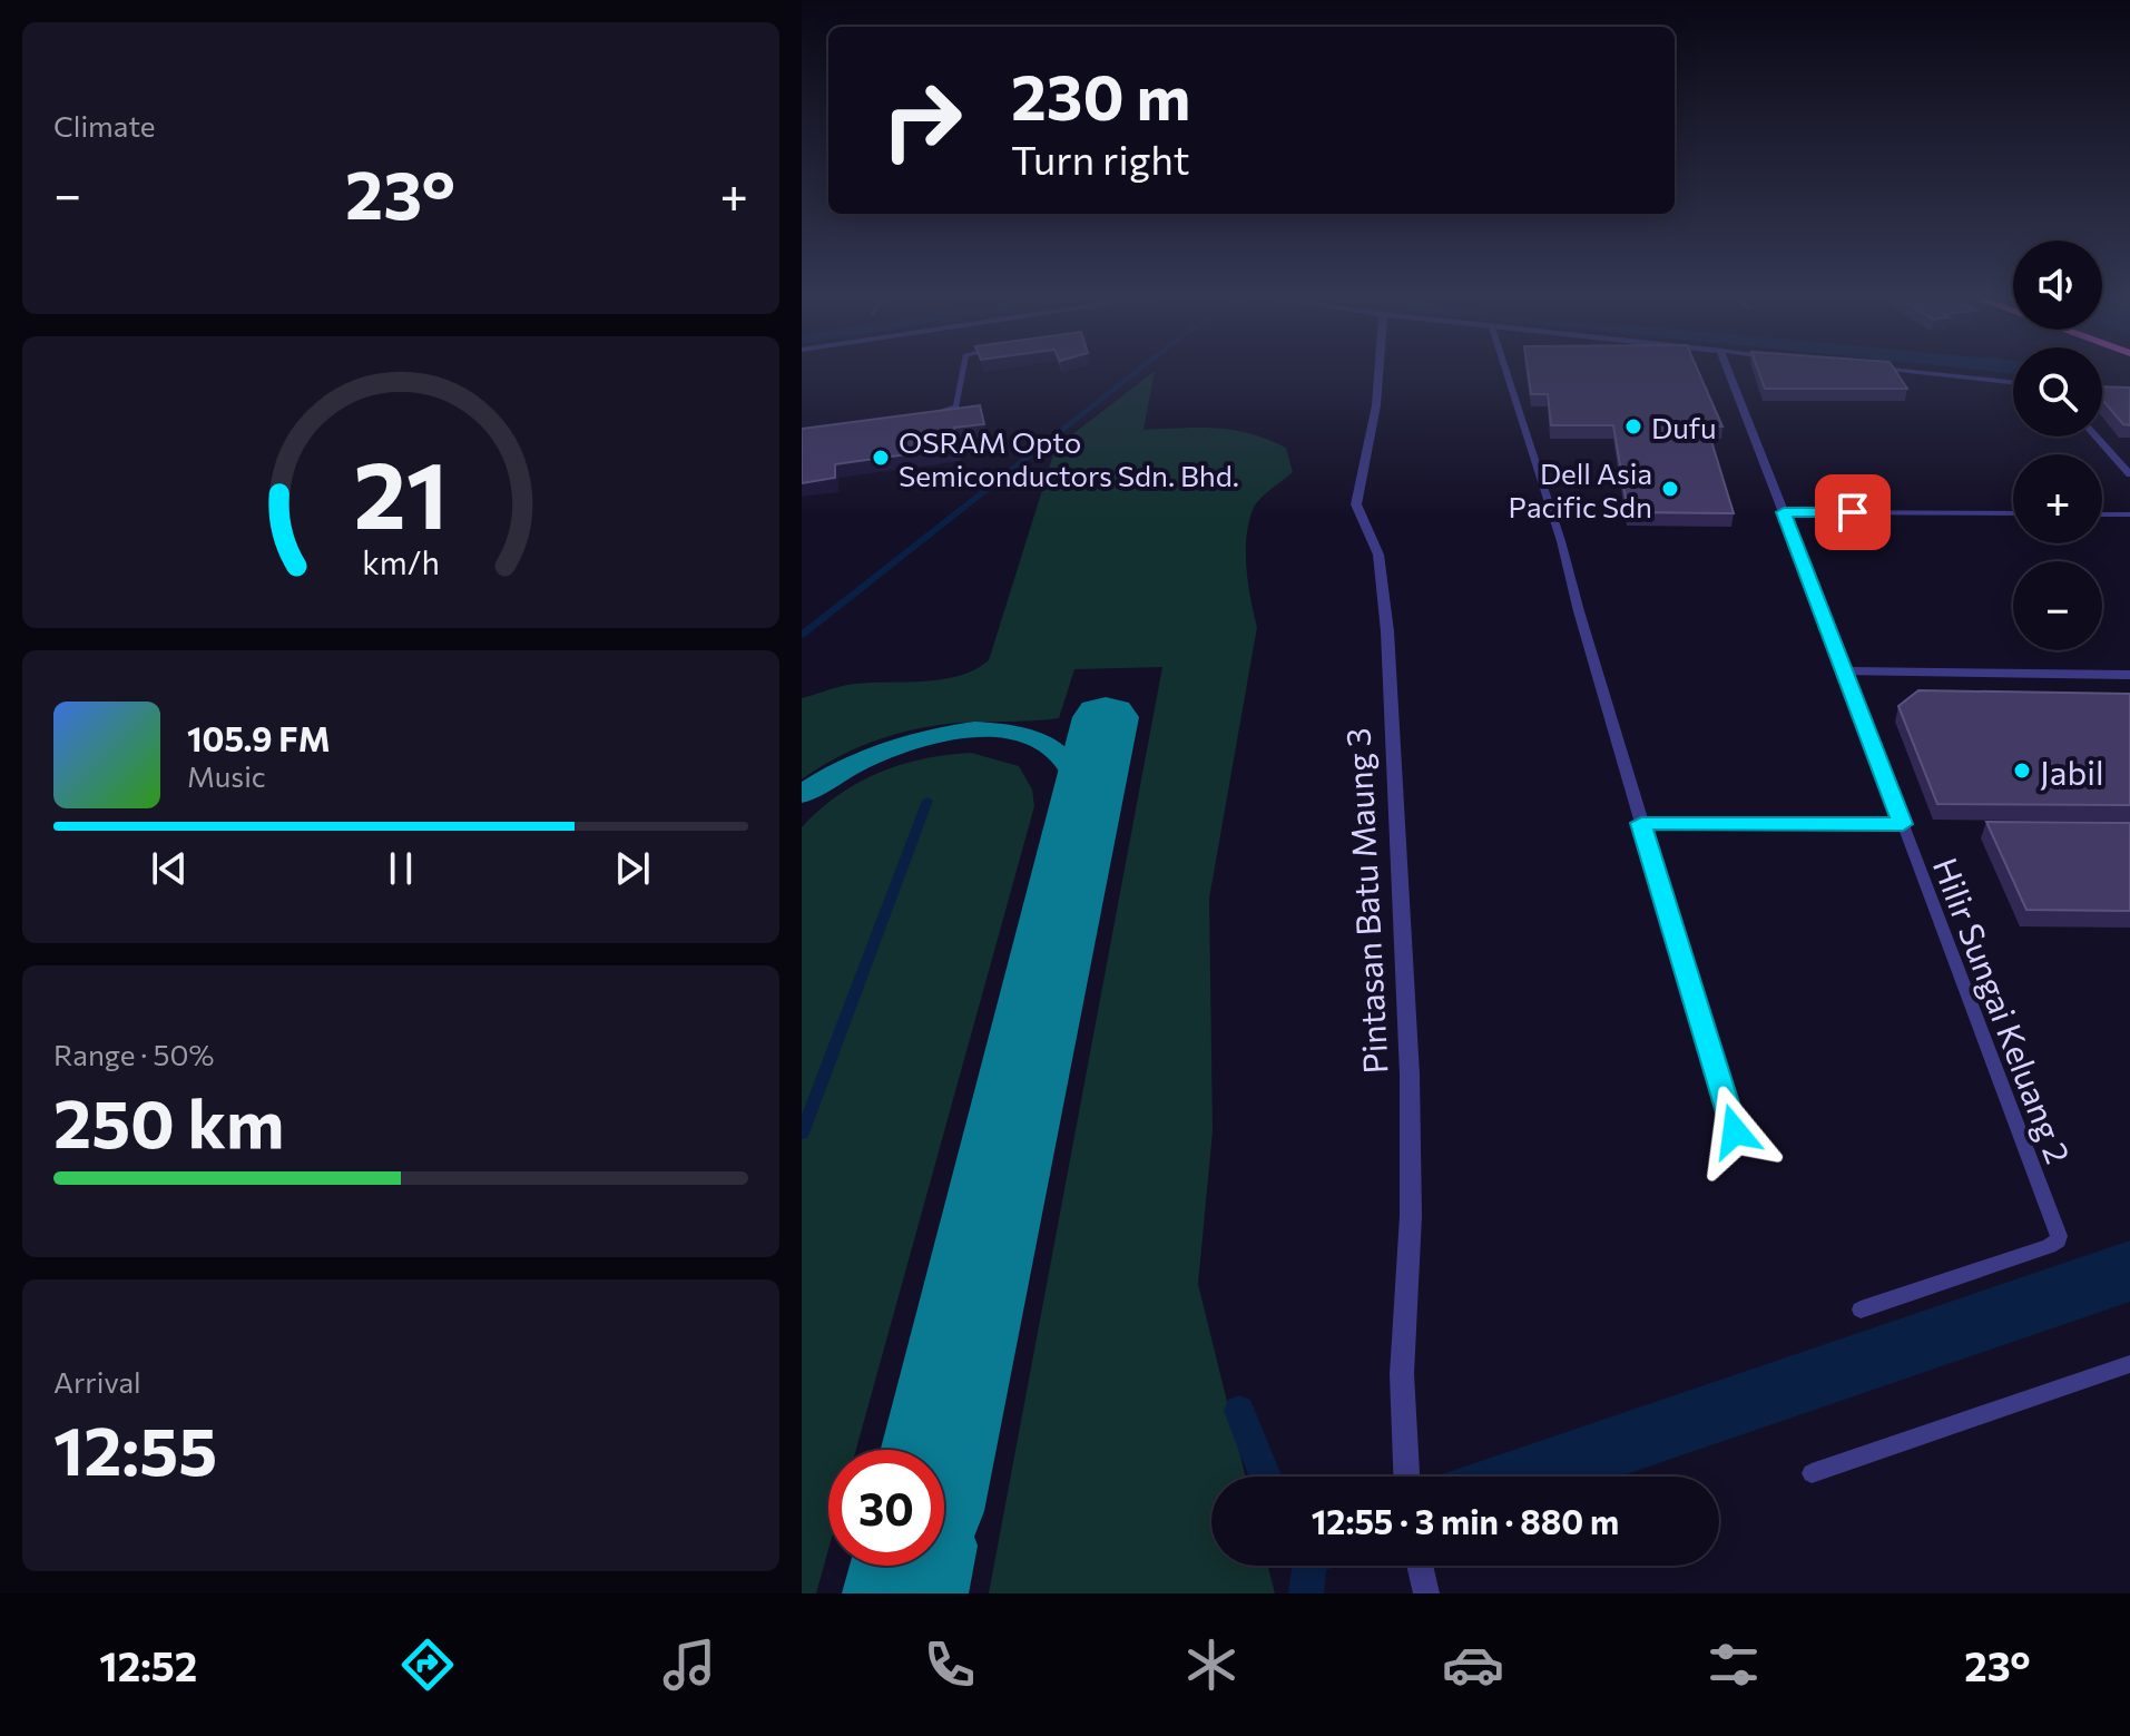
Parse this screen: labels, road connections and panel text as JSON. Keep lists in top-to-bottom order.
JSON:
{
  "streets": {
    "street": ["Pintasan Batu Maung 3", "Hilir Sungai Keluang 2"]
  },
  "places": [
    "Dufu",
    "OSRAM Opto Semiconductors Sdn. Bhd.",
    "Dell Asia Pacific Sdn",
    "Jabil"
  ],
  "page": {
    "tile": [
      "Climate",
      ["Range · 50%", "250 km"],
      ["Arrival", "12:55"]
    ],
    "turn": ["230 m", "Turn right"],
    "heat": ["−", "23°", "+"],
    "map_buttons": ["+", "−"],
    "song": ["105.9 FM", "Music"],
    "limit": "30",
    "trip": "12:55 · 3 min · 880 m",
    "tabs": ["12:52", "23°"],
    "gauge": ["21", "km/h"]
  }
}
